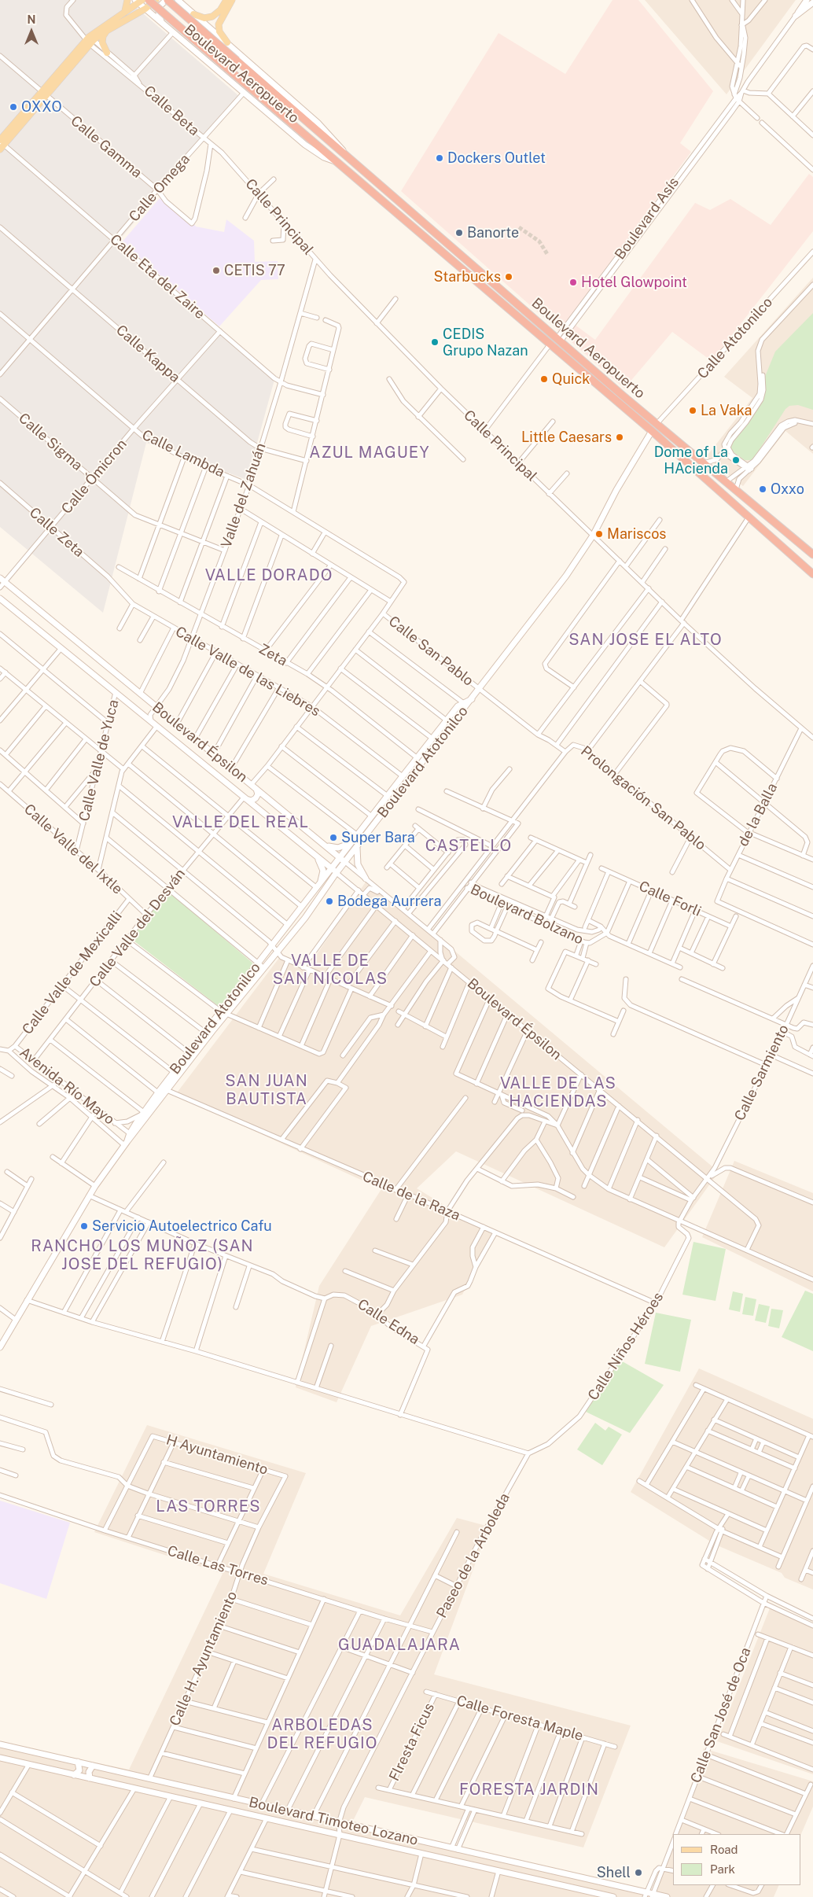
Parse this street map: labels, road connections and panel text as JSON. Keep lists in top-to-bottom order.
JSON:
{
  "streets": {
    "highway": ["Boulevard Aeropuerto"],
    "street": [
      "Calle Beta",
      "Calle Gamma",
      "Calle Omega",
      "Calle Principal",
      "Boulevard Asís",
      "Calle Eta del Zaire",
      "Calle Atotonilco",
      "Calle Kappa",
      "Calle Sigma",
      "Calle Lambda",
      "Calle Ómicron",
      "Valle del Zahuán",
      "Calle Zeta",
      "Calle San Pablo",
      "Zeta",
      "Calle Valle de las Liebres",
      "Boulevard Épsilon",
      "Calle Valle de Yuca",
      "Boulevard Atotonilco",
      "Prolongación San Pablo",
      "de la Balla",
      "Calle Valle del Ixtle",
      "Calle Forli",
      "Boulevard Bolzano",
      "Calle Valle del Desván",
      "Calle Valle de Mexicalli",
      "Calle Sarmiento",
      "Avenida Río Mayo",
      "Calle de la Raza",
      "Calle Edna",
      "Calle Niños Héroes",
      "H Ayuntamiento",
      "Paseo de la Arboleda",
      "Calle Las Torres",
      "Calle H. Ayuntamiento",
      "Calle San José de Oca",
      "Calle Foresta Maple",
      "Flresta Ficus",
      "Boulevard Timoteo Lozano"
    ]
  },
  "crossings": [
    ["Boulevard Aeropuerto", "Calle Omega"],
    ["Boulevard Aeropuerto", "Boulevard Asís"],
    ["Boulevard Aeropuerto", "Calle Atotonilco"],
    ["Boulevard Aeropuerto", "Boulevard Atotonilco"],
    ["Calle Beta", "Calle Omega"],
    ["Calle Beta", "Calle Principal"],
    ["Calle Gamma", "Calle Omega"],
    ["Calle Gamma", "Calle Principal"],
    ["Calle Omega", "Calle Principal"],
    ["Calle Omega", "Calle Eta del Zaire"],
    ["Calle Omega", "Calle Kappa"],
    ["Calle Omega", "Calle Lambda"],
    ["Calle Principal", "Valle del Zahuán"],
    ["Calle Principal", "Boulevard Atotonilco"],
    ["Calle Principal", "de la Balla"],
    ["Calle Eta del Zaire", "Calle Ómicron"],
    ["Calle Eta del Zaire", "Valle del Zahuán"],
    ["Calle Kappa", "Calle Ómicron"],
    ["Calle Kappa", "Valle del Zahuán"],
    ["Calle Sigma", "Calle Ómicron"],
    ["Calle Sigma", "Valle del Zahuán"],
    ["Calle Lambda", "Calle Ómicron"],
    ["Calle Lambda", "Valle del Zahuán"],
    ["Calle Ómicron", "Calle Zeta"],
    ["Calle Ómicron", "Boulevard Épsilon"],
    ["Valle del Zahuán", "Zeta"],
    ["Valle del Zahuán", "Calle Valle de las Liebres"],
    ["Valle del Zahuán", "Boulevard Épsilon"],
    ["Calle Zeta", "Calle Valle de las Liebres"],
    ["Calle San Pablo", "Boulevard Atotonilco"],
    ["Calle San Pablo", "Prolongación San Pablo"],
    ["Zeta", "Boulevard Atotonilco"],
    ["Calle Valle de las Liebres", "Boulevard Atotonilco"],
    ["Boulevard Épsilon", "Calle Valle de Yuca"],
    ["Boulevard Épsilon", "Boulevard Atotonilco"],
    ["Boulevard Épsilon", "Calle Valle del Desván"],
    ["Boulevard Épsilon", "Calle Sarmiento"],
    ["Calle Valle de Yuca", "Calle Valle del Ixtle"],
    ["Boulevard Atotonilco", "Prolongación San Pablo"],
    ["Boulevard Atotonilco", "Avenida Río Mayo"],
    ["Boulevard Atotonilco", "Calle de la Raza"],
    ["Boulevard Atotonilco", "Calle Edna"],
    ["Prolongación San Pablo", "de la Balla"],
    ["Calle Valle del Ixtle", "Calle Valle del Desván"],
    ["Calle Valle del Ixtle", "Calle Valle de Mexicalli"],
    ["Calle Valle del Desván", "Avenida Río Mayo"],
    ["Calle Valle de Mexicalli", "Avenida Río Mayo"],
    ["Calle Sarmiento", "Calle Niños Héroes"],
    ["Calle de la Raza", "Calle Niños Héroes"],
    ["Calle Niños Héroes", "Paseo de la Arboleda"],
    ["H Ayuntamiento", "Calle H. Ayuntamiento"],
    ["Paseo de la Arboleda", "Calle Las Torres"],
    ["Paseo de la Arboleda", "Boulevard Timoteo Lozano"],
    ["Calle Las Torres", "Calle H. Ayuntamiento"],
    ["Calle H. Ayuntamiento", "Boulevard Timoteo Lozano"],
    ["Calle Foresta Maple", "Flresta Ficus"]
  ],
  "districts": [
    "AZUL MAGUEY",
    "VALLE DORADO",
    "SAN JOSE EL ALTO",
    "VALLE DEL REAL",
    "CASTELLO",
    "VALLE DE SAN NICOLAS",
    "SAN JUAN BAUTISTA",
    "VALLE DE LAS HACIENDAS",
    "RANCHO LOS MUÑOZ (SAN JOSE DEL REFUGIO)",
    "LAS TORRES",
    "GUADALAJARA",
    "ARBOLEDAS DEL REFUGIO",
    "FORESTA JARDIN"
  ],
  "places": [
    "OXXO",
    "Dockers Outlet",
    "Banorte",
    "CETIS 77",
    "Starbucks",
    "Hotel Glowpoint",
    "CEDIS Grupo Nazan",
    "Quick",
    "La Vaka",
    "Little Caesars",
    "Dome of La HAcienda",
    "Oxxo",
    "Mariscos",
    "Super Bara",
    "Bodega Aurrera",
    "Servicio Autoelectrico Cafu",
    "Shell"
  ],
  "legend": ["Road", "Park"],
  "north": "top"
}
